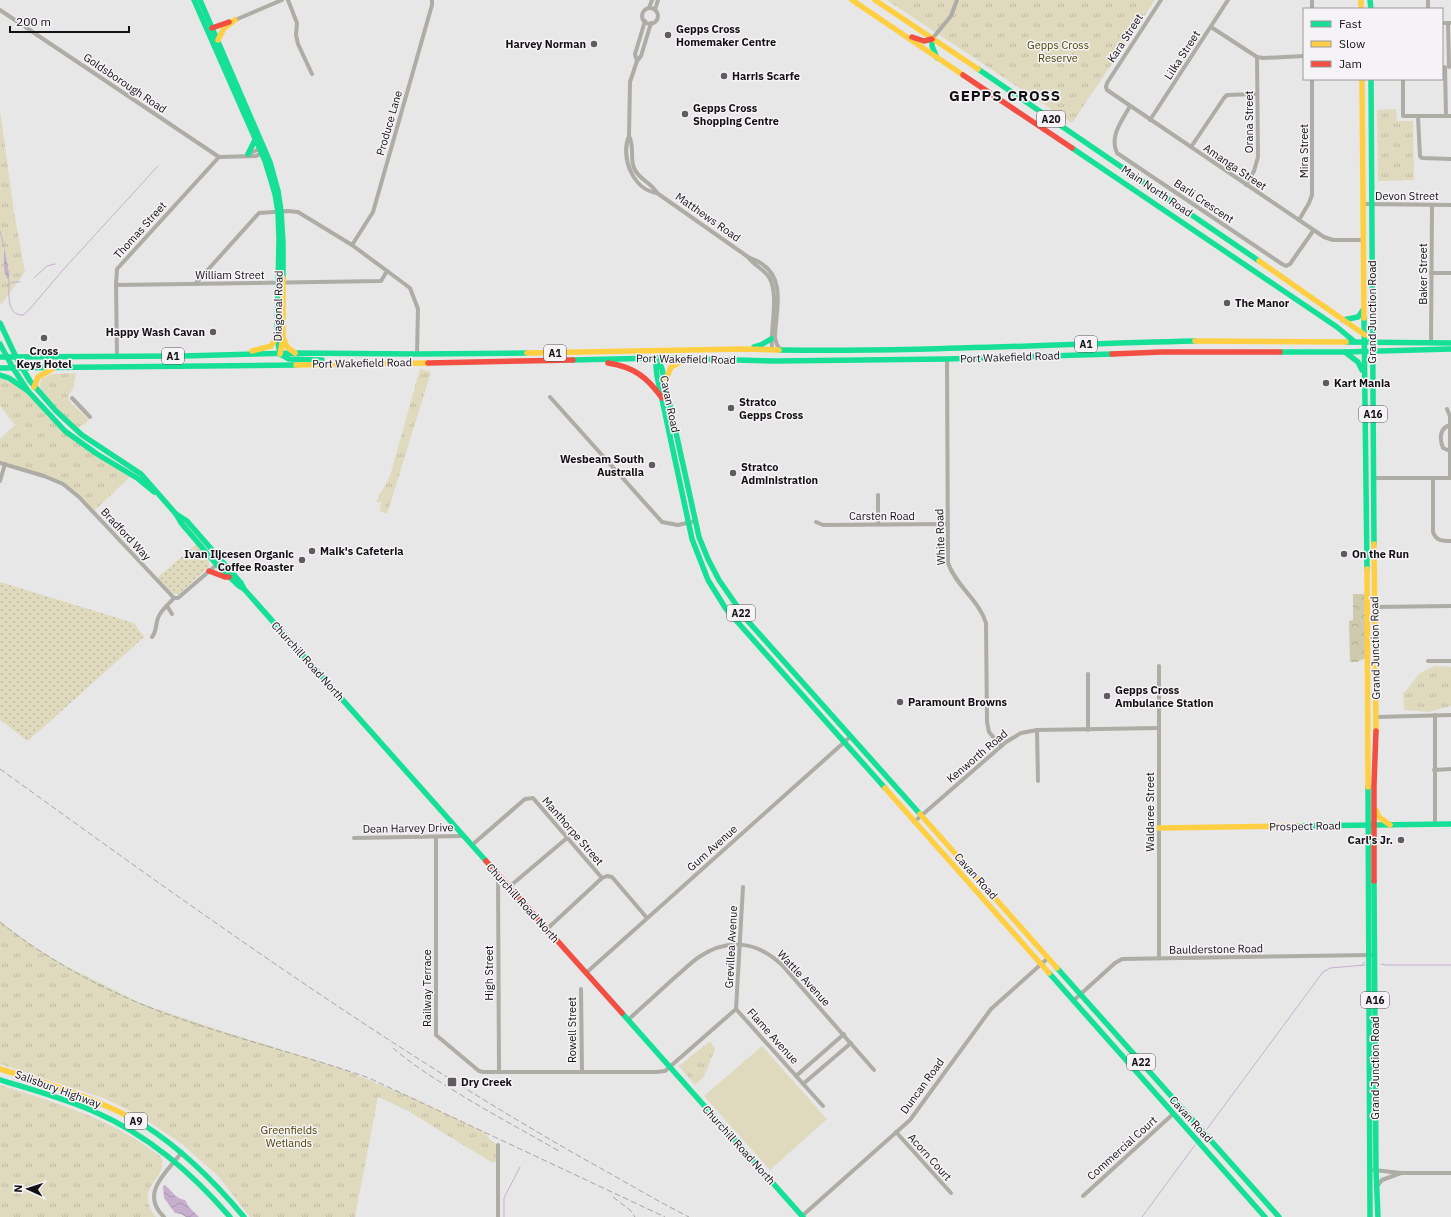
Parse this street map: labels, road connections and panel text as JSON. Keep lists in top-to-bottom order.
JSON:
{
  "streets": {
    "main road": [
      "A20",
      "Main North Road",
      "Diagonal Road",
      "Grand Junction Road",
      "A1",
      "Port Wakefield Road",
      "Cavan Road",
      "A16",
      "A22",
      "Churchill Road North",
      "Prospect Road",
      "Salisbury Highway",
      "A9"
    ],
    "street": [
      "Kara Street",
      "Lilka Street",
      "Goldsborough Road",
      "Orana Street",
      "Produce Lane",
      "Mira Street",
      "Amanga Street",
      "Devon Street",
      "Barli Crescent",
      "Matthews Road",
      "Thomas Street",
      "Baker Street",
      "William Street",
      "Carsten Road",
      "Bradford Way",
      "White Road",
      "Kenworth Road",
      "Waldaree Street",
      "Dean Harvey Drive",
      "Manthorpe Street",
      "Gum Avenue",
      "Grevillea Avenue",
      "Baulderstone Road",
      "High Street",
      "Wattle Avenue",
      "Railway Terrace",
      "Rowell Street",
      "Flame Avenue",
      "Duncan Road",
      "Commercial Court",
      "Acorn Court"
    ]
  },
  "crossings": [
    ["Kara Street", "Amanga Street"],
    ["Lilka Street", "Amanga Street"],
    ["Goldsborough Road", "Thomas Street"],
    ["Orana Street", "Amanga Street"],
    ["Mira Street", "Amanga Street"],
    ["Amanga Street", "Barli Crescent"],
    ["Amanga Street", "Grand Junction Road"],
    ["Main North Road", "Grand Junction Road"],
    ["Main North Road", "A1"],
    ["Main North Road", "Port Wakefield Road"],
    ["Devon Street", "Baker Street"],
    ["Devon Street", "Grand Junction Road"],
    ["Matthews Road", "Port Wakefield Road"],
    ["Thomas Street", "William Street"],
    ["Thomas Street", "Port Wakefield Road"],
    ["Baker Street", "A1"],
    ["William Street", "Diagonal Road"],
    ["Diagonal Road", "Port Wakefield Road"],
    ["Grand Junction Road", "A1"],
    ["Grand Junction Road", "Port Wakefield Road"],
    ["Grand Junction Road", "Prospect Road"],
    ["Grand Junction Road", "Baulderstone Road"],
    ["A1", "Port Wakefield Road"],
    ["Port Wakefield Road", "Cavan Road"],
    ["Port Wakefield Road", "White Road"],
    ["Port Wakefield Road", "Churchill Road North"],
    ["Cavan Road", "Kenworth Road"],
    ["Cavan Road", "Gum Avenue"],
    ["Cavan Road", "Baulderstone Road"],
    ["Cavan Road", "Duncan Road"],
    ["Cavan Road", "Commercial Court"],
    ["Carsten Road", "White Road"],
    ["White Road", "Kenworth Road"],
    ["Churchill Road North", "Dean Harvey Drive"],
    ["Churchill Road North", "Manthorpe Street"],
    ["Churchill Road North", "Gum Avenue"],
    ["Churchill Road North", "High Street"],
    ["Churchill Road North", "Wattle Avenue"],
    ["Churchill Road North", "Railway Terrace"],
    ["Churchill Road North", "Flame Avenue"],
    ["Churchill Road North", "Duncan Road"],
    ["Kenworth Road", "Waldaree Street"],
    ["Waldaree Street", "Prospect Road"],
    ["Waldaree Street", "Baulderstone Road"],
    ["Dean Harvey Drive", "Railway Terrace"],
    ["Grevillea Avenue", "Wattle Avenue"],
    ["Grevillea Avenue", "Flame Avenue"],
    ["High Street", "Railway Terrace"],
    ["Railway Terrace", "Rowell Street"],
    ["Railway Terrace", "Flame Avenue"],
    ["Duncan Road", "Acorn Court"]
  ],
  "districts": ["GEPPS CROSS"],
  "parks": ["Gepps Cross Reserve", "Greenfields Wetlands"],
  "places": {
    "other": [
      "Gepps Cross Homemaker Centre",
      "Harvey Norman",
      "Harris Scarfe",
      "Gepps Cross Shopping Centre",
      "The Manor",
      "Happy Wash Cavan",
      "Cross Keys Hotel",
      "Kart Mania",
      "Stratco Gepps Cross",
      "Wesbeam South Australia",
      "Stratco Administration",
      "Maik's Cafeteria",
      "On the Run",
      "Ivan Iljcesen Organic Coffee Roaster",
      "Gepps Cross Ambulance Station",
      "Paramount Browns",
      "Carl's Jr."
    ],
    "transit": ["Dry Creek"]
  },
  "legend": ["Fast", "Slow", "Jam"],
  "scale_bar": "200 m",
  "north": "left"
}
